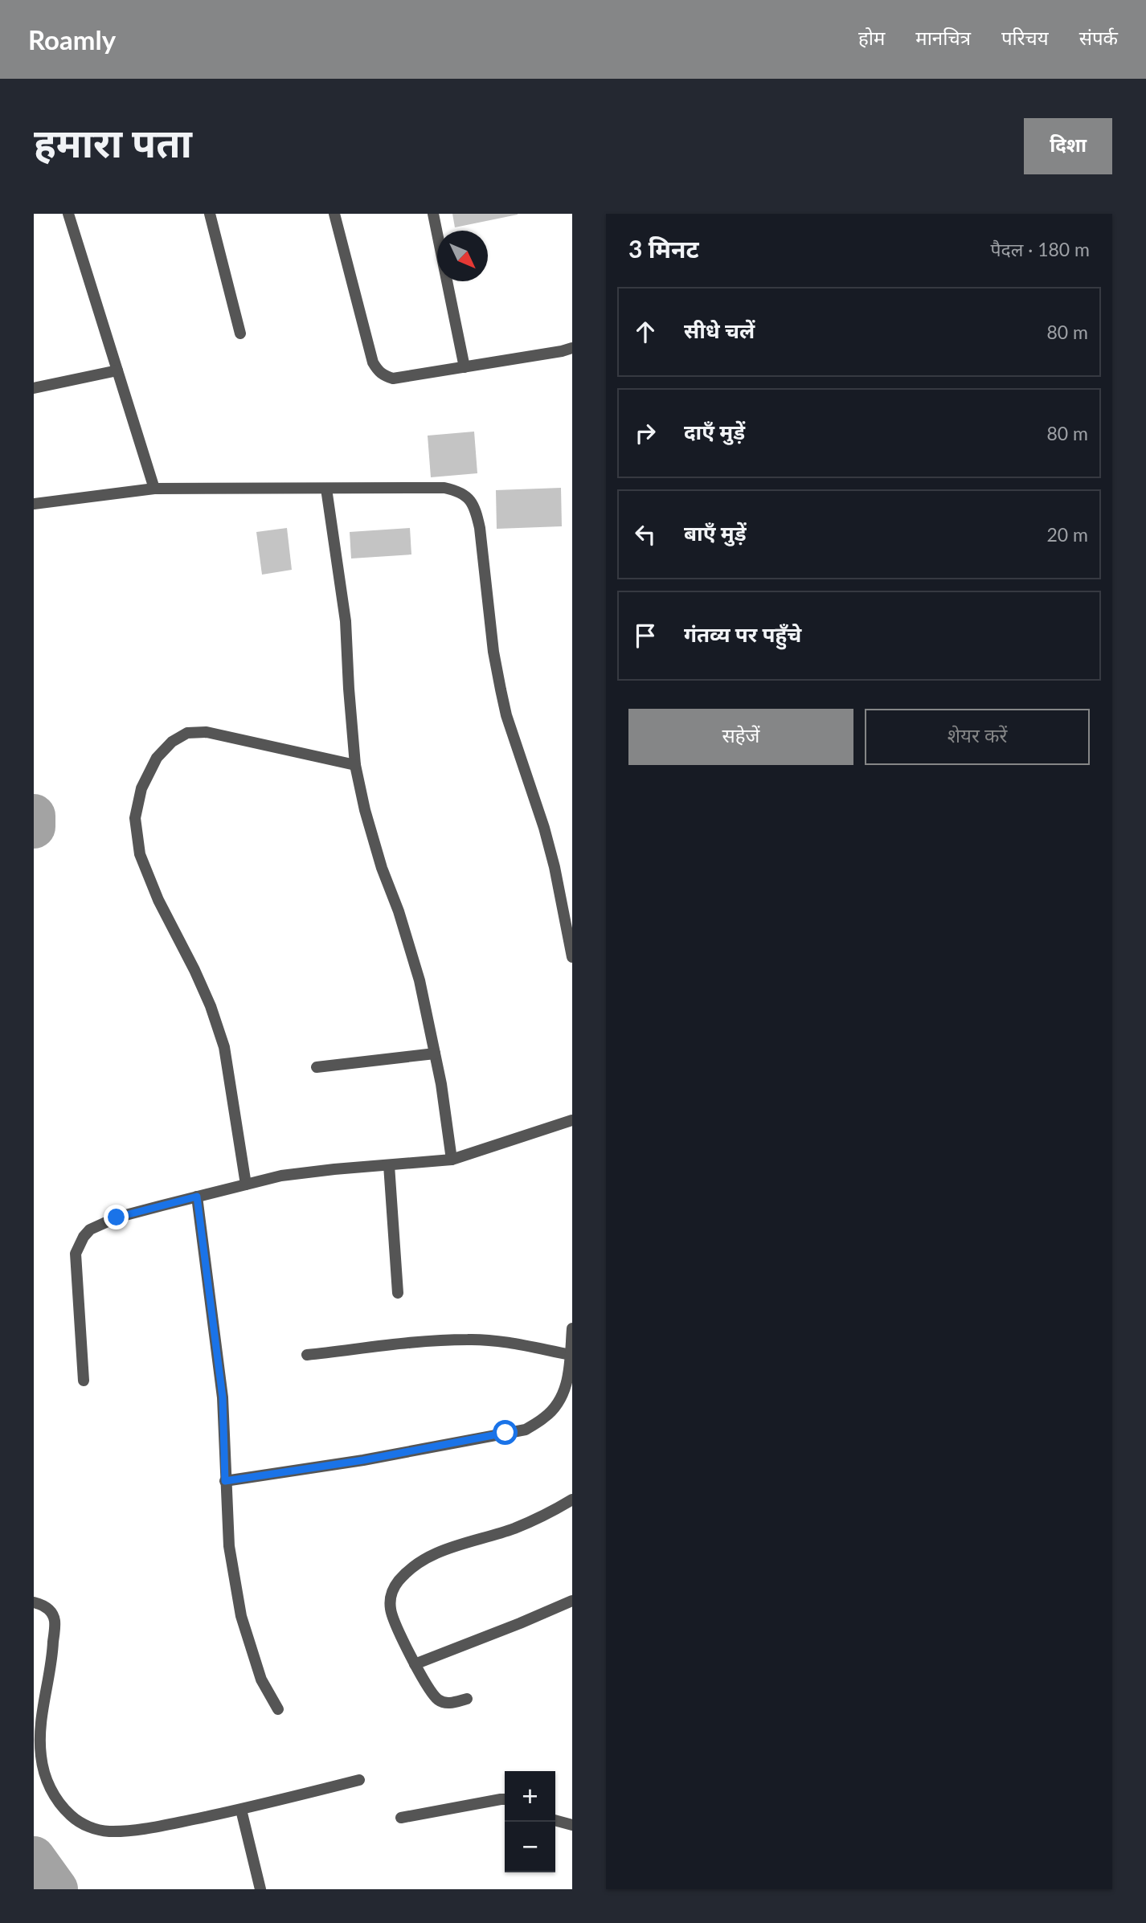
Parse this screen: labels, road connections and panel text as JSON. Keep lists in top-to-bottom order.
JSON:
{
  "north": "bottom right",
  "page": {
    "header": "Roamly",
    "nav": [
      "होम",
      "मानचित्र",
      "परिचय",
      "संपर्क"
    ],
    "buttons": [
      "दिशा",
      ["सहेजें", "शेयर करें"]
    ],
    "title": "हमारा पता",
    "heading": ["3 मिनट", "पैदल · 180 m"],
    "list": [
      ["सीधे चलें", "80 m"],
      ["दाएँ मुड़ें", "80 m"],
      ["बाएँ मुड़ें", "20 m"],
      "गंतव्य पर पहुँचे"
    ],
    "map_buttons": ["+", "−"]
  }
}
